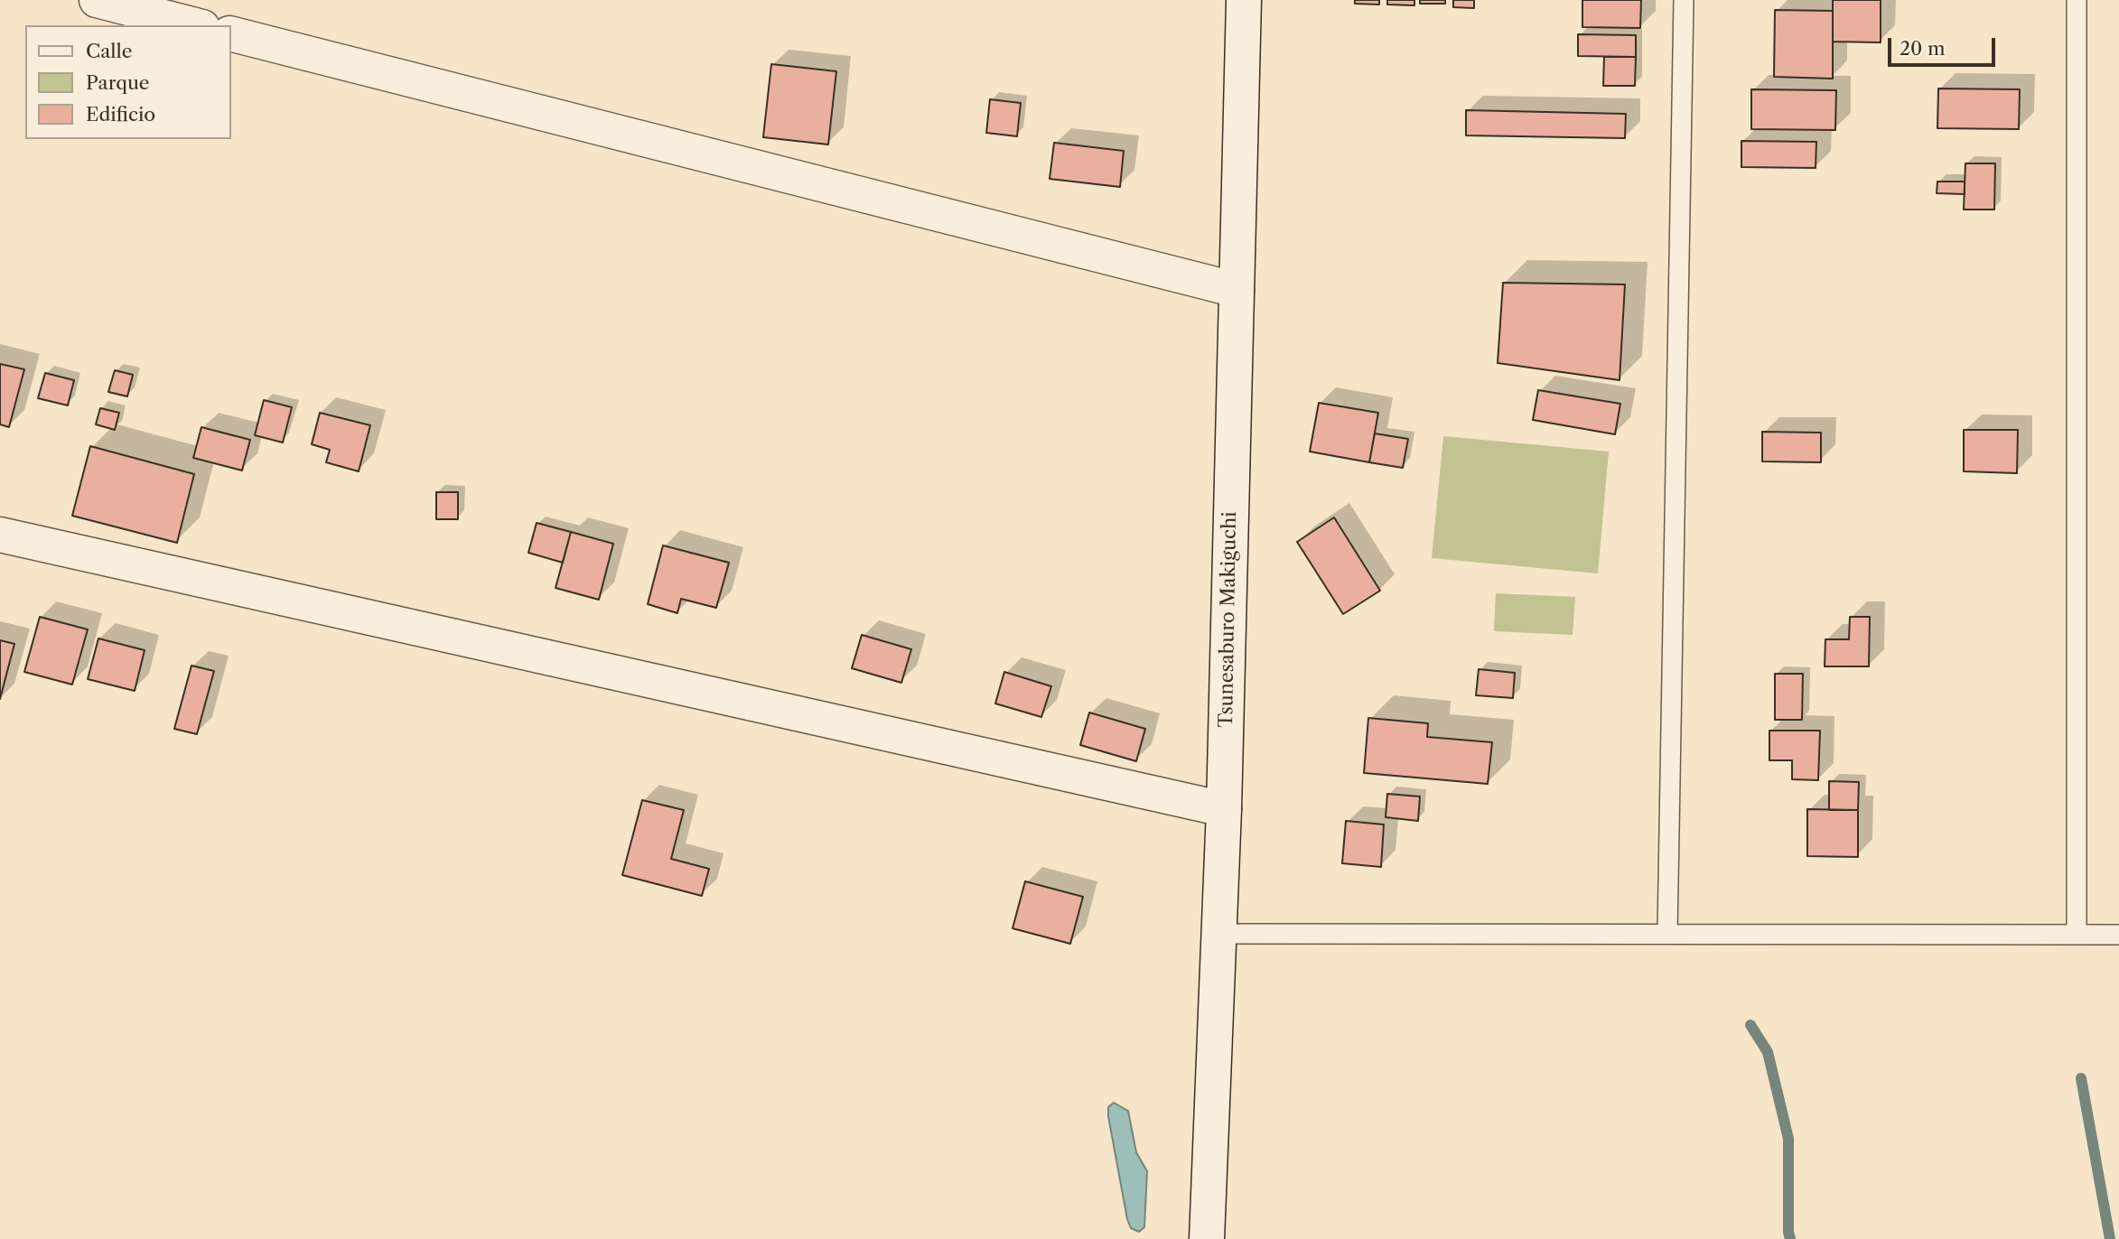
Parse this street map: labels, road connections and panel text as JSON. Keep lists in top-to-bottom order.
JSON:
{
  "streets": {
    "street": ["Tsunesaburo Makiguchi"]
  },
  "legend": ["Calle", "Parque", "Edificio"],
  "scale_bar": "20 m"
}
